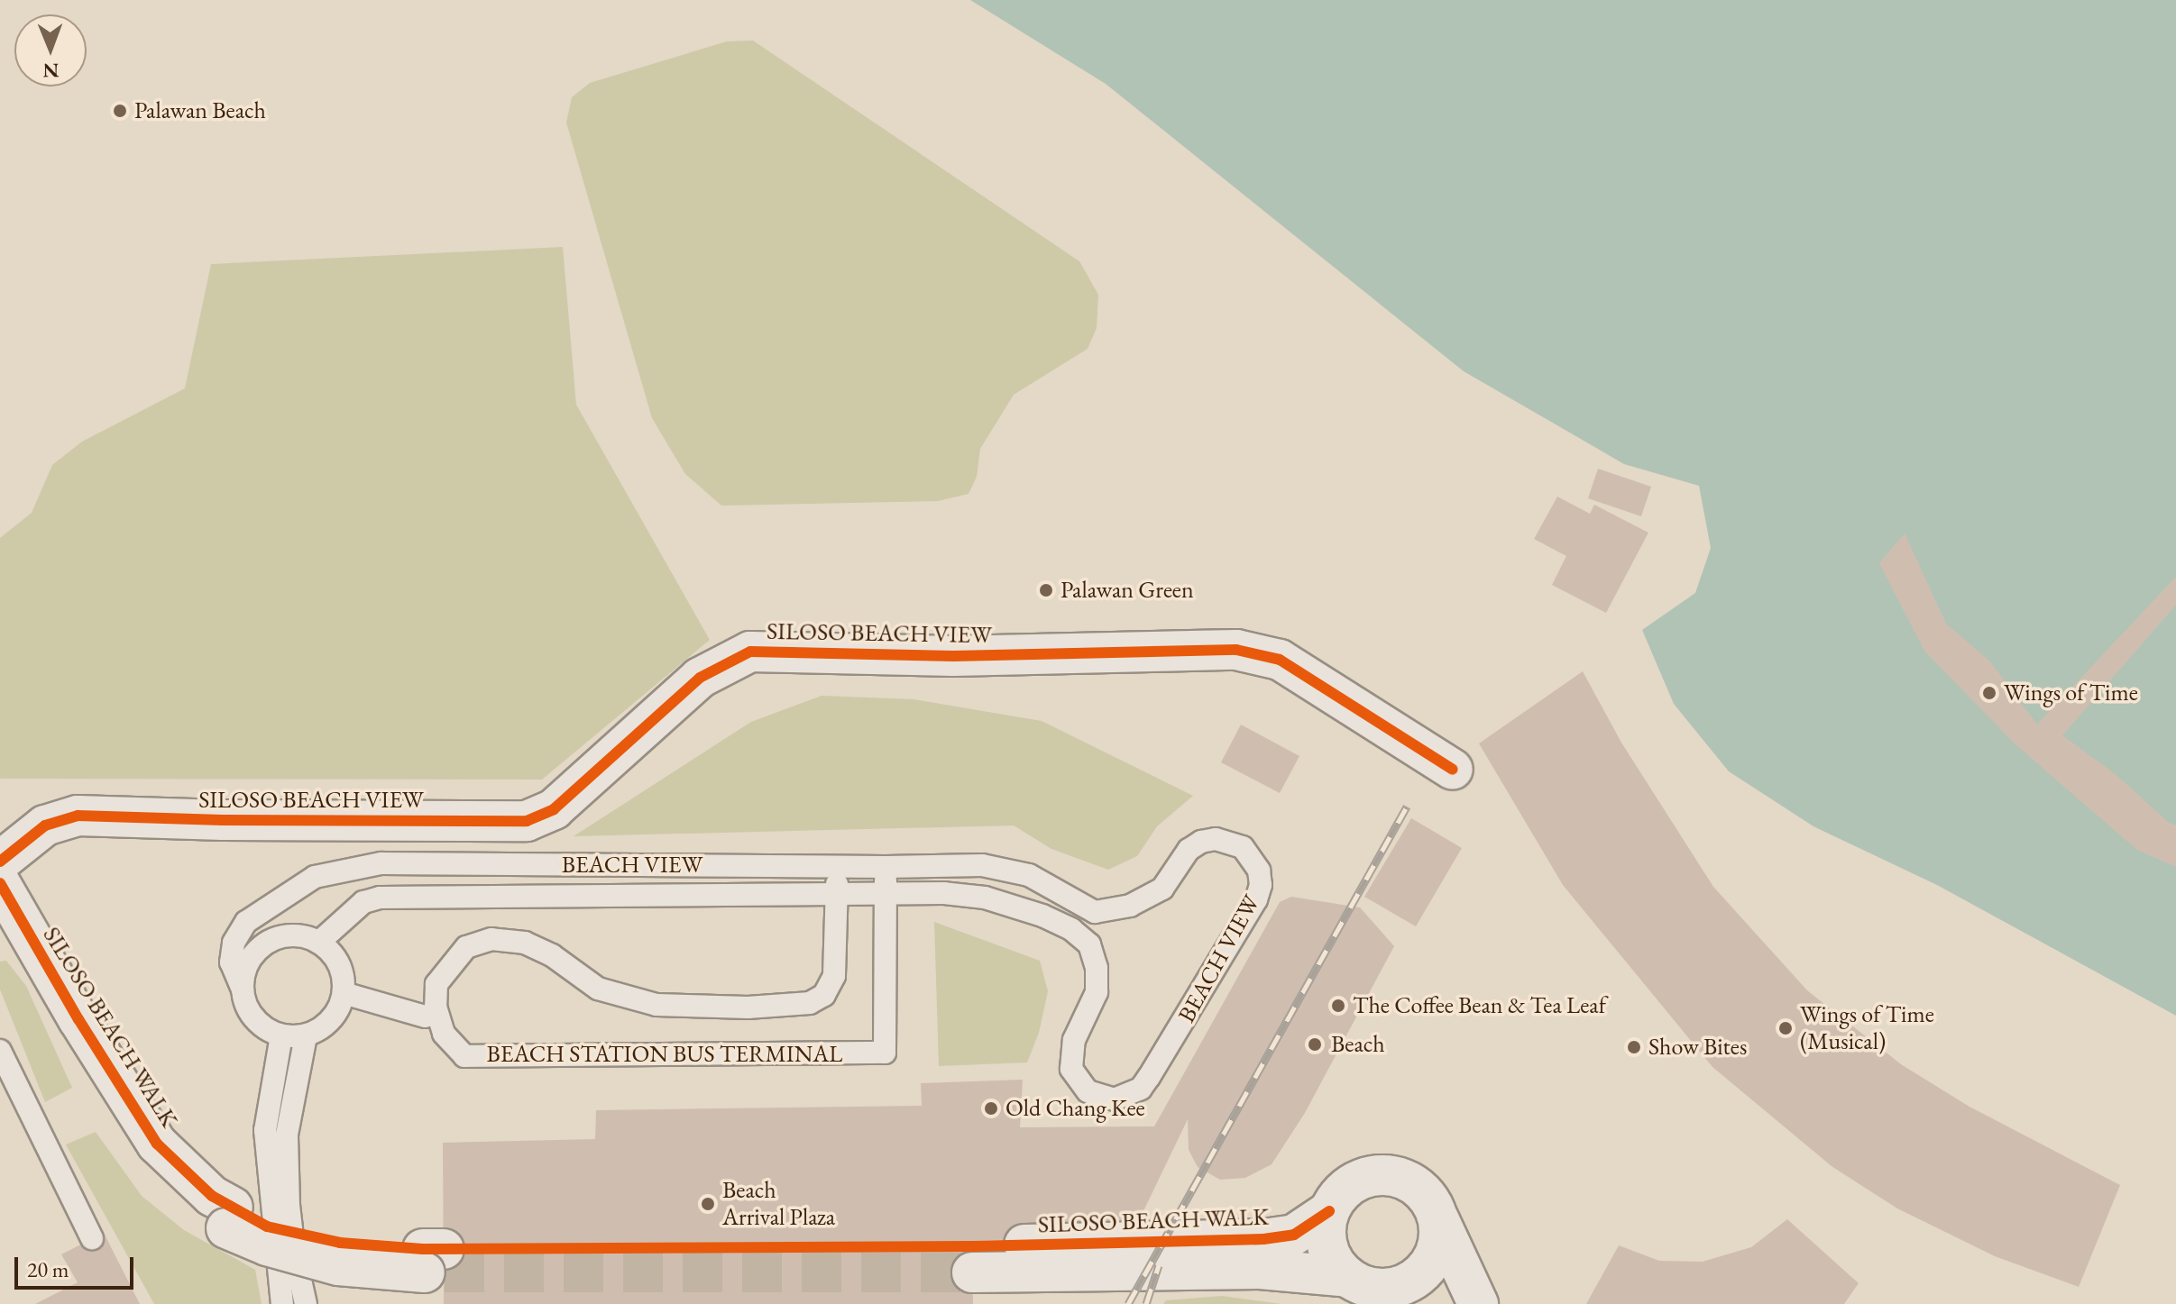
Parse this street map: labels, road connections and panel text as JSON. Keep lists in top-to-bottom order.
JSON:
{
  "streets": {
    "street": ["SILOSO BEACH VIEW", "SILOSO BEACH WALK"],
    "lane": ["BEACH VIEW", "BEACH STATION BUS TERMINAL"]
  },
  "crossings": [
    ["BEACH VIEW", "BEACH STATION BUS TERMINAL"]
  ],
  "places": [
    "Palawan Beach",
    "Palawan Green",
    "Wings of Time",
    "The Coffee Bean & Tea Leaf",
    "Wings of Time (Musical)",
    "Beach",
    "Show Bites",
    "Old Chang Kee",
    "Beach Arrival Plaza"
  ],
  "scale_bar": "20 m",
  "north": "bottom"
}
